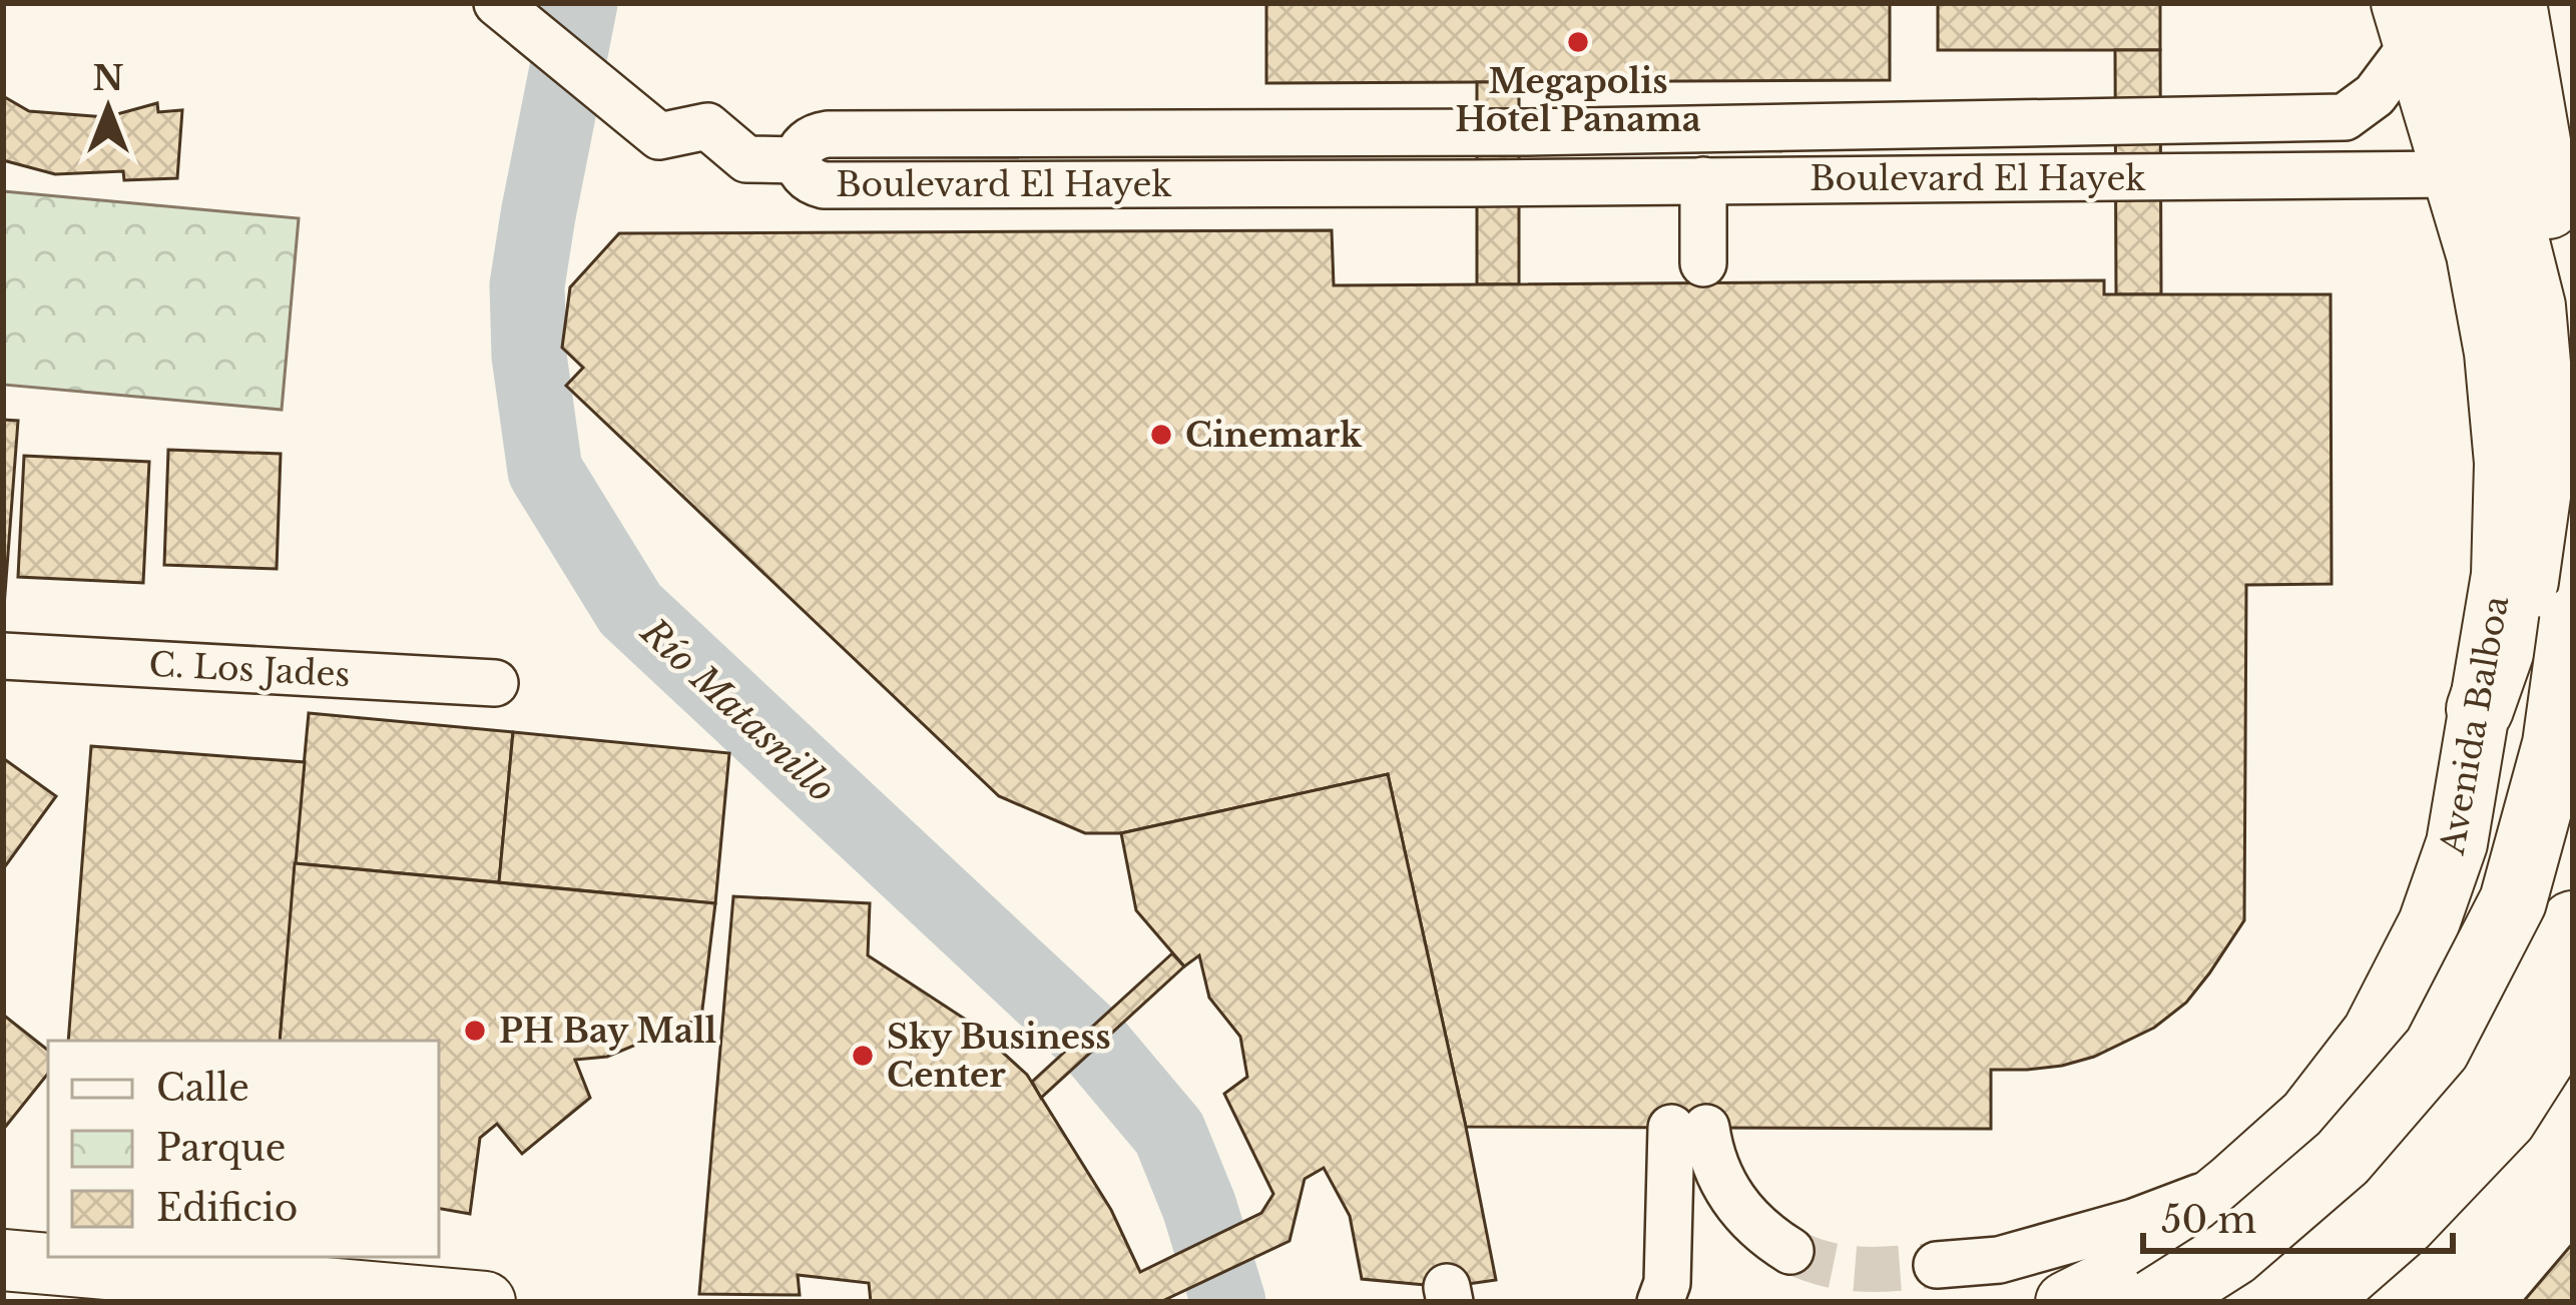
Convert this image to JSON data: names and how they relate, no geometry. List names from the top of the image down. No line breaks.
{"streets":{"main road":["Avenida Balboa"],"street":["Boulevard El Hayek","C. Los Jades"]},"crossings":[["Boulevard El Hayek","Avenida Balboa"]],"water":["Río Matasnillo"],"places":["Megapolis Hotel Panama","Cinemark","PH Bay Mall","Sky Business Center"],"legend":["Calle","Parque","Edificio"],"scale_bar":"50 m","north":"top"}
